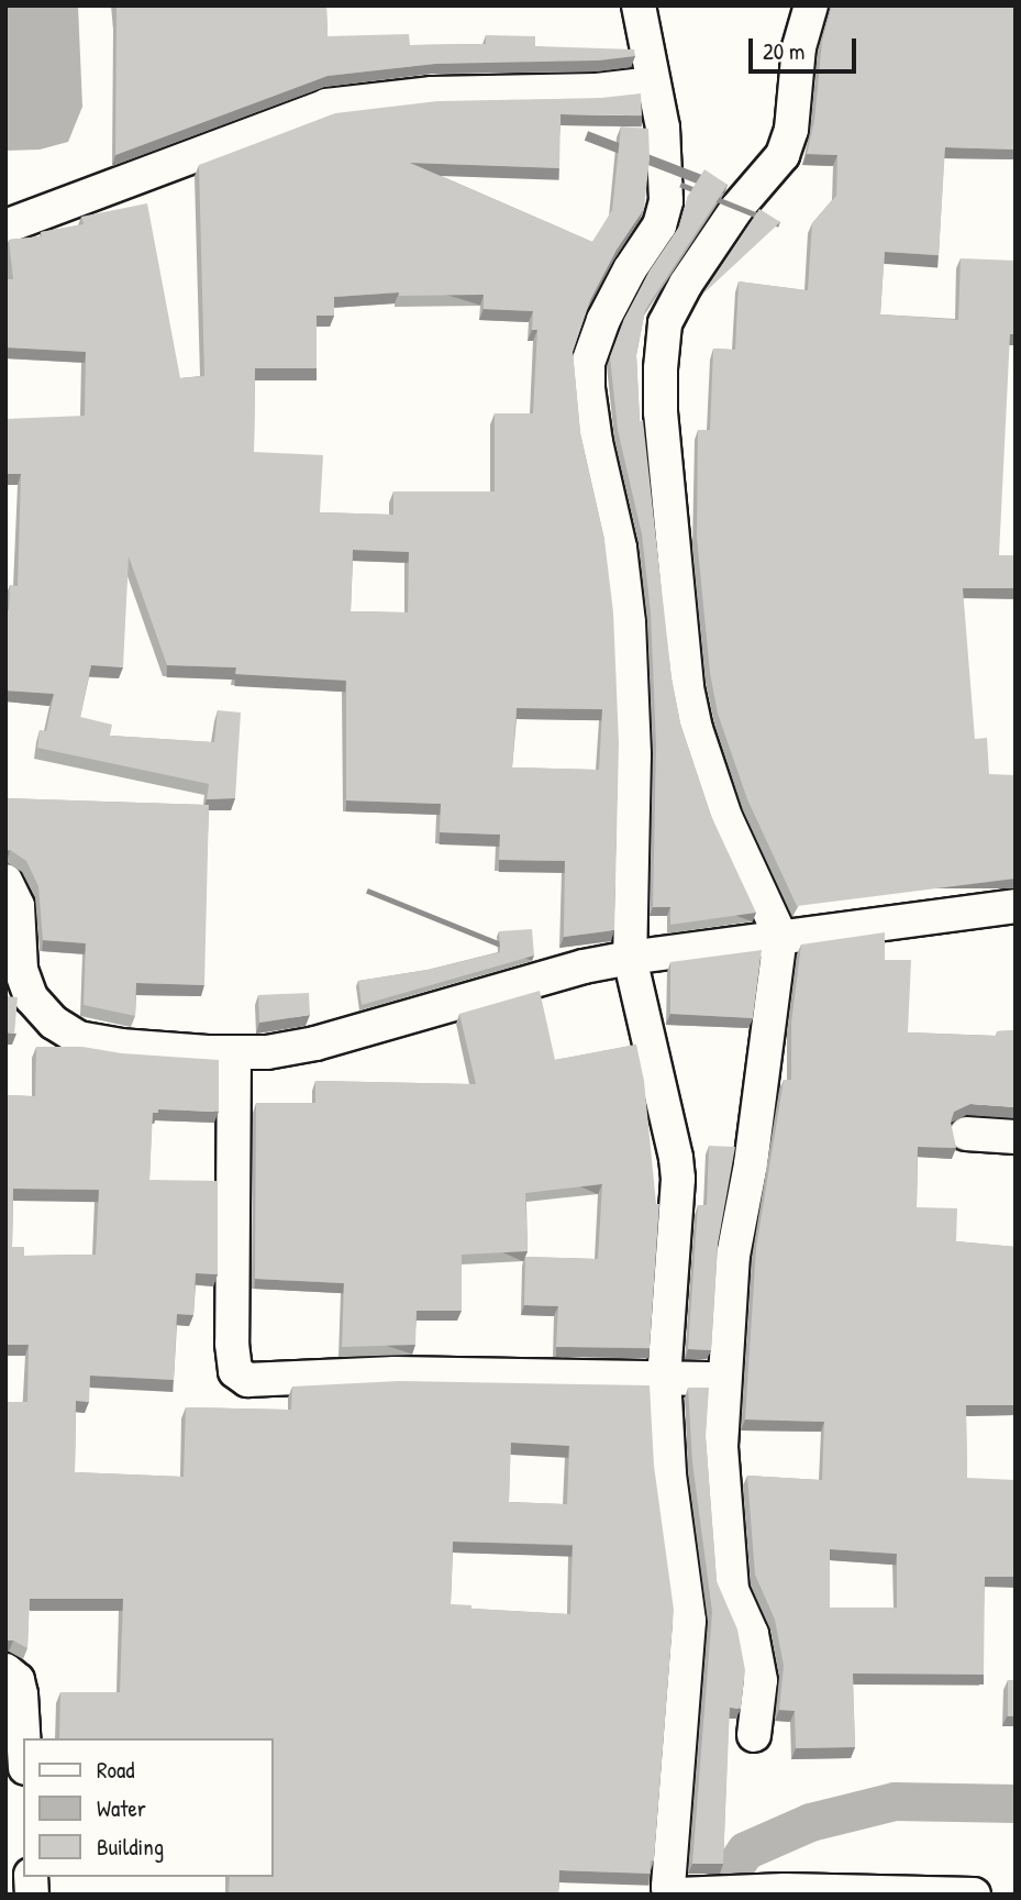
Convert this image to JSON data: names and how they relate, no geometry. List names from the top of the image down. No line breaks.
{"legend":["Road","Water","Building"],"scale_bar":"20 m"}
